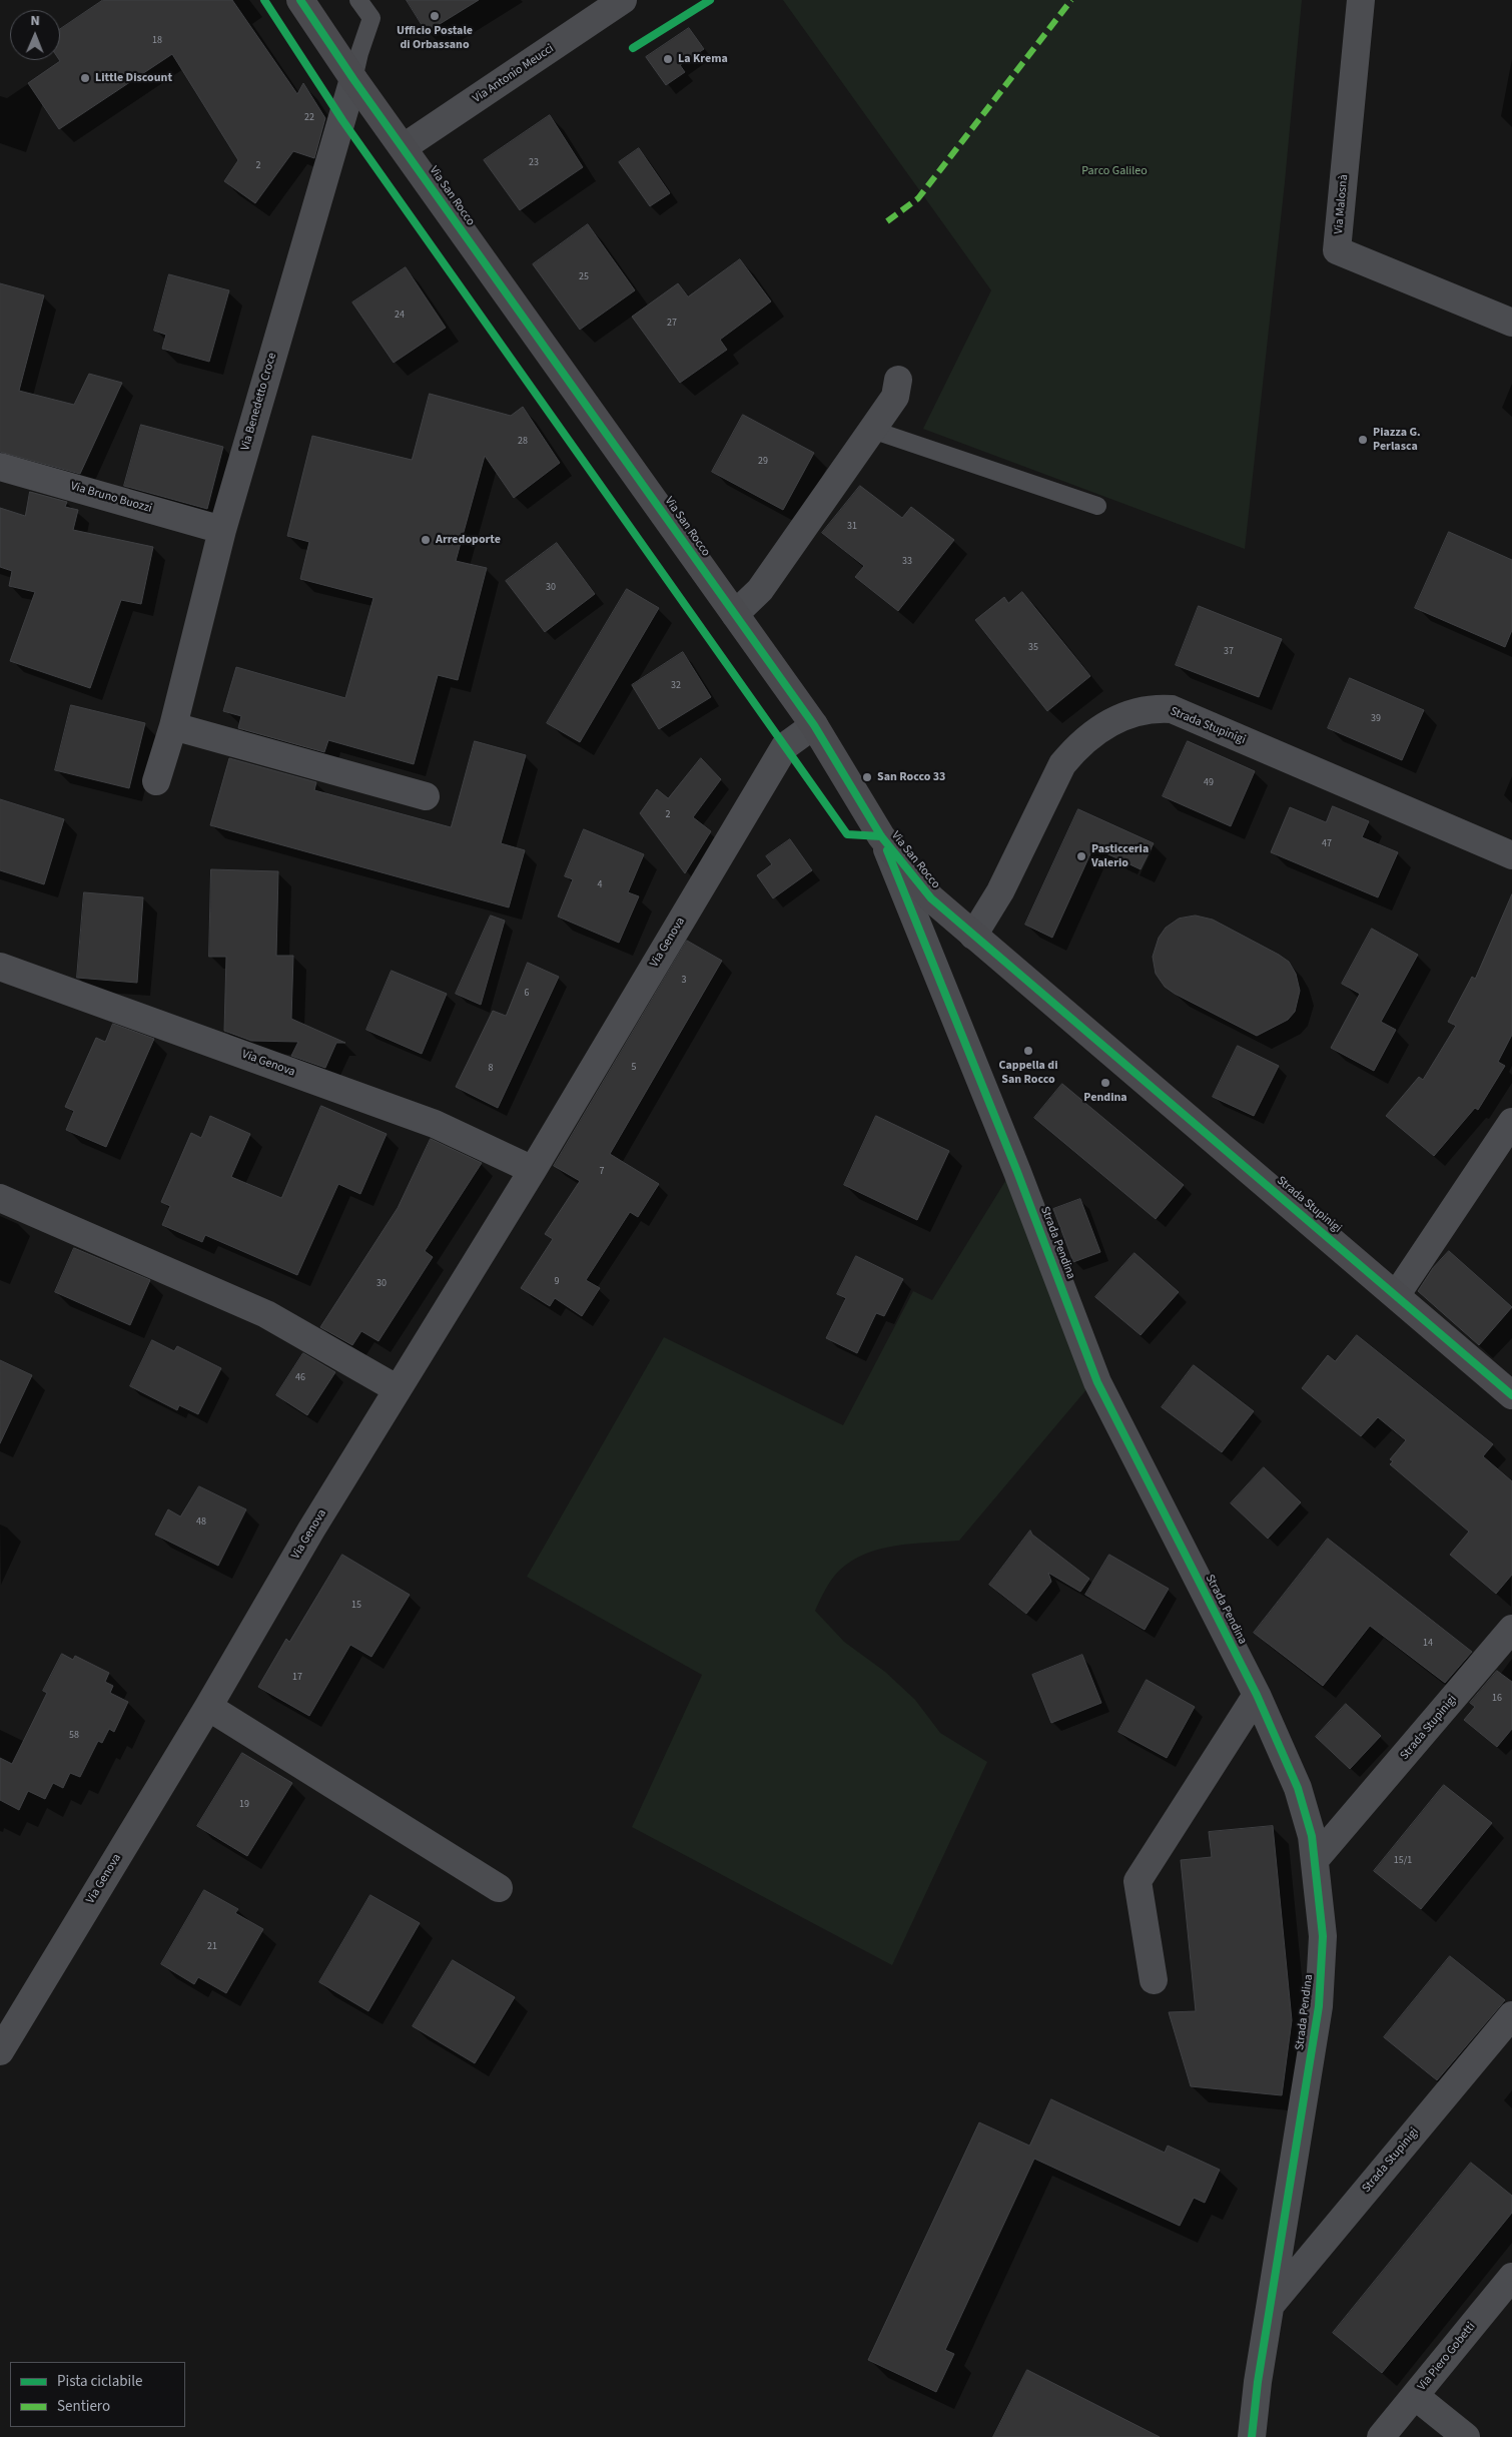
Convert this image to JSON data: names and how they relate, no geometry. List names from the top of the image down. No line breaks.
{"streets":{"street":["Via Antonio Meucci","Via San Rocco","Via Malosnà","Via Benedetto Croce","Via Bruno Buozzi","Strada Stupinigi","Via Genova","Strada Pendina","Via Piero Gobetti"]},"crossings":[["Via Antonio Meucci","Via San Rocco"],["Via San Rocco","Via Benedetto Croce"],["Via San Rocco","Strada Stupinigi"],["Via San Rocco","Via Genova"],["Via San Rocco","Strada Pendina"],["Via Benedetto Croce","Via Bruno Buozzi"],["Strada Stupinigi","Strada Pendina"]],"parks":["Parco Galileo"],"places":["Ufficio Postale di Orbassano","La Krema","Little Discount","Piazza G. Perlasca","Arredoporte","San Rocco 33","Pasticceria Valerio","Cappella di San Rocco","Pendina"],"house_numbers":["18","22","23","2","25","24","27","28","29","31","33","30","35","37","32","39","49","2","47","4","3","6","5","8","7","9","30","46","48","15","14","17","16","58","19","15/1","21"],"legend":["Pista ciclabile","Sentiero"],"north":"top"}
